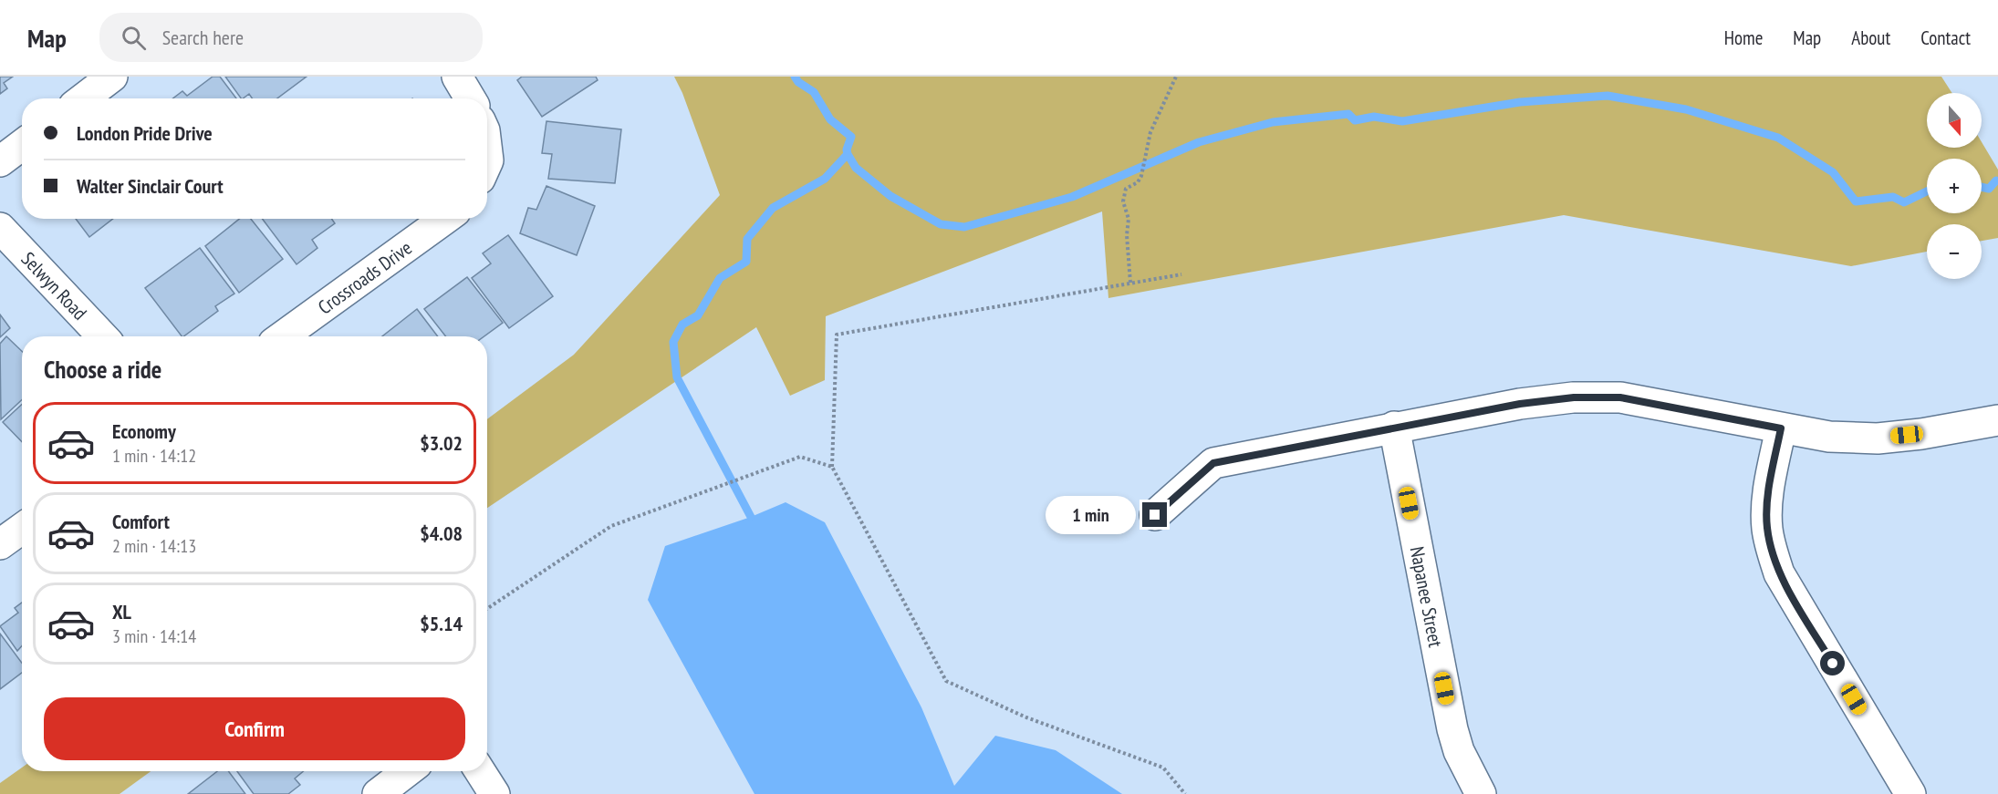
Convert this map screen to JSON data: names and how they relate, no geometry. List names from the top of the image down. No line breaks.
{"streets":{"street":["Crossroads Drive","Selwyn Road","Napanee Street"]},"north":"bottom","page":{"header":"Map","search":"Search here","nav":["Home","Map","About","Contact"],"map_buttons":["+","−"],"banner":["London Pride Drive","Walter Sinclair Court"],"heading":"Choose a ride","list":[{"name":"Economy","note":"1 min · 14:12","value":"$3.02"},{"name":"Comfort","note":"2 min · 14:13","value":"$4.08"},{"name":"XL","note":"3 min · 14:14","value":"$5.14"}],"bubble":"1 min","buttons":"Confirm"}}
